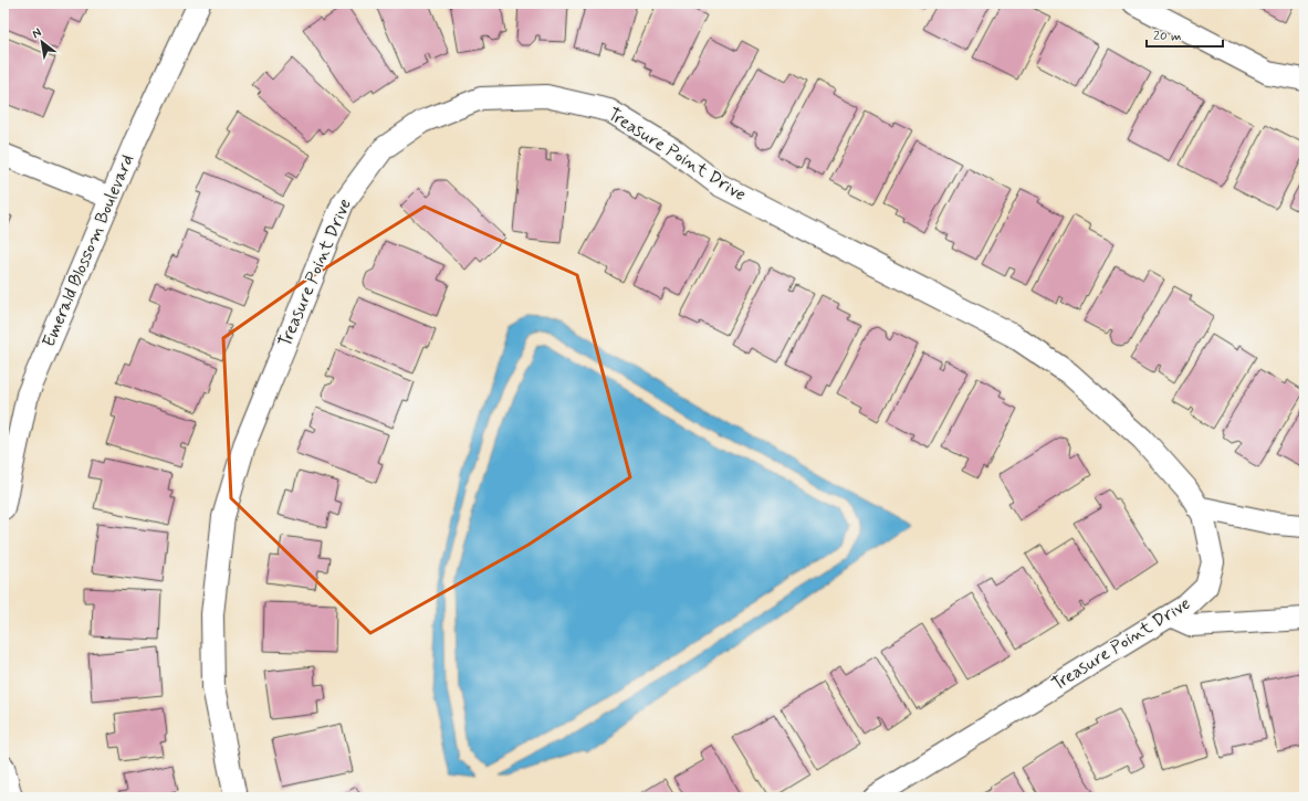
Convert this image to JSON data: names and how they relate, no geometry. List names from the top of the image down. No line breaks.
{"streets":{"street":["Treasure Point Drive","Emerald Blossom Boulevard"]},"scale_bar":"20 m","north":"top left"}
